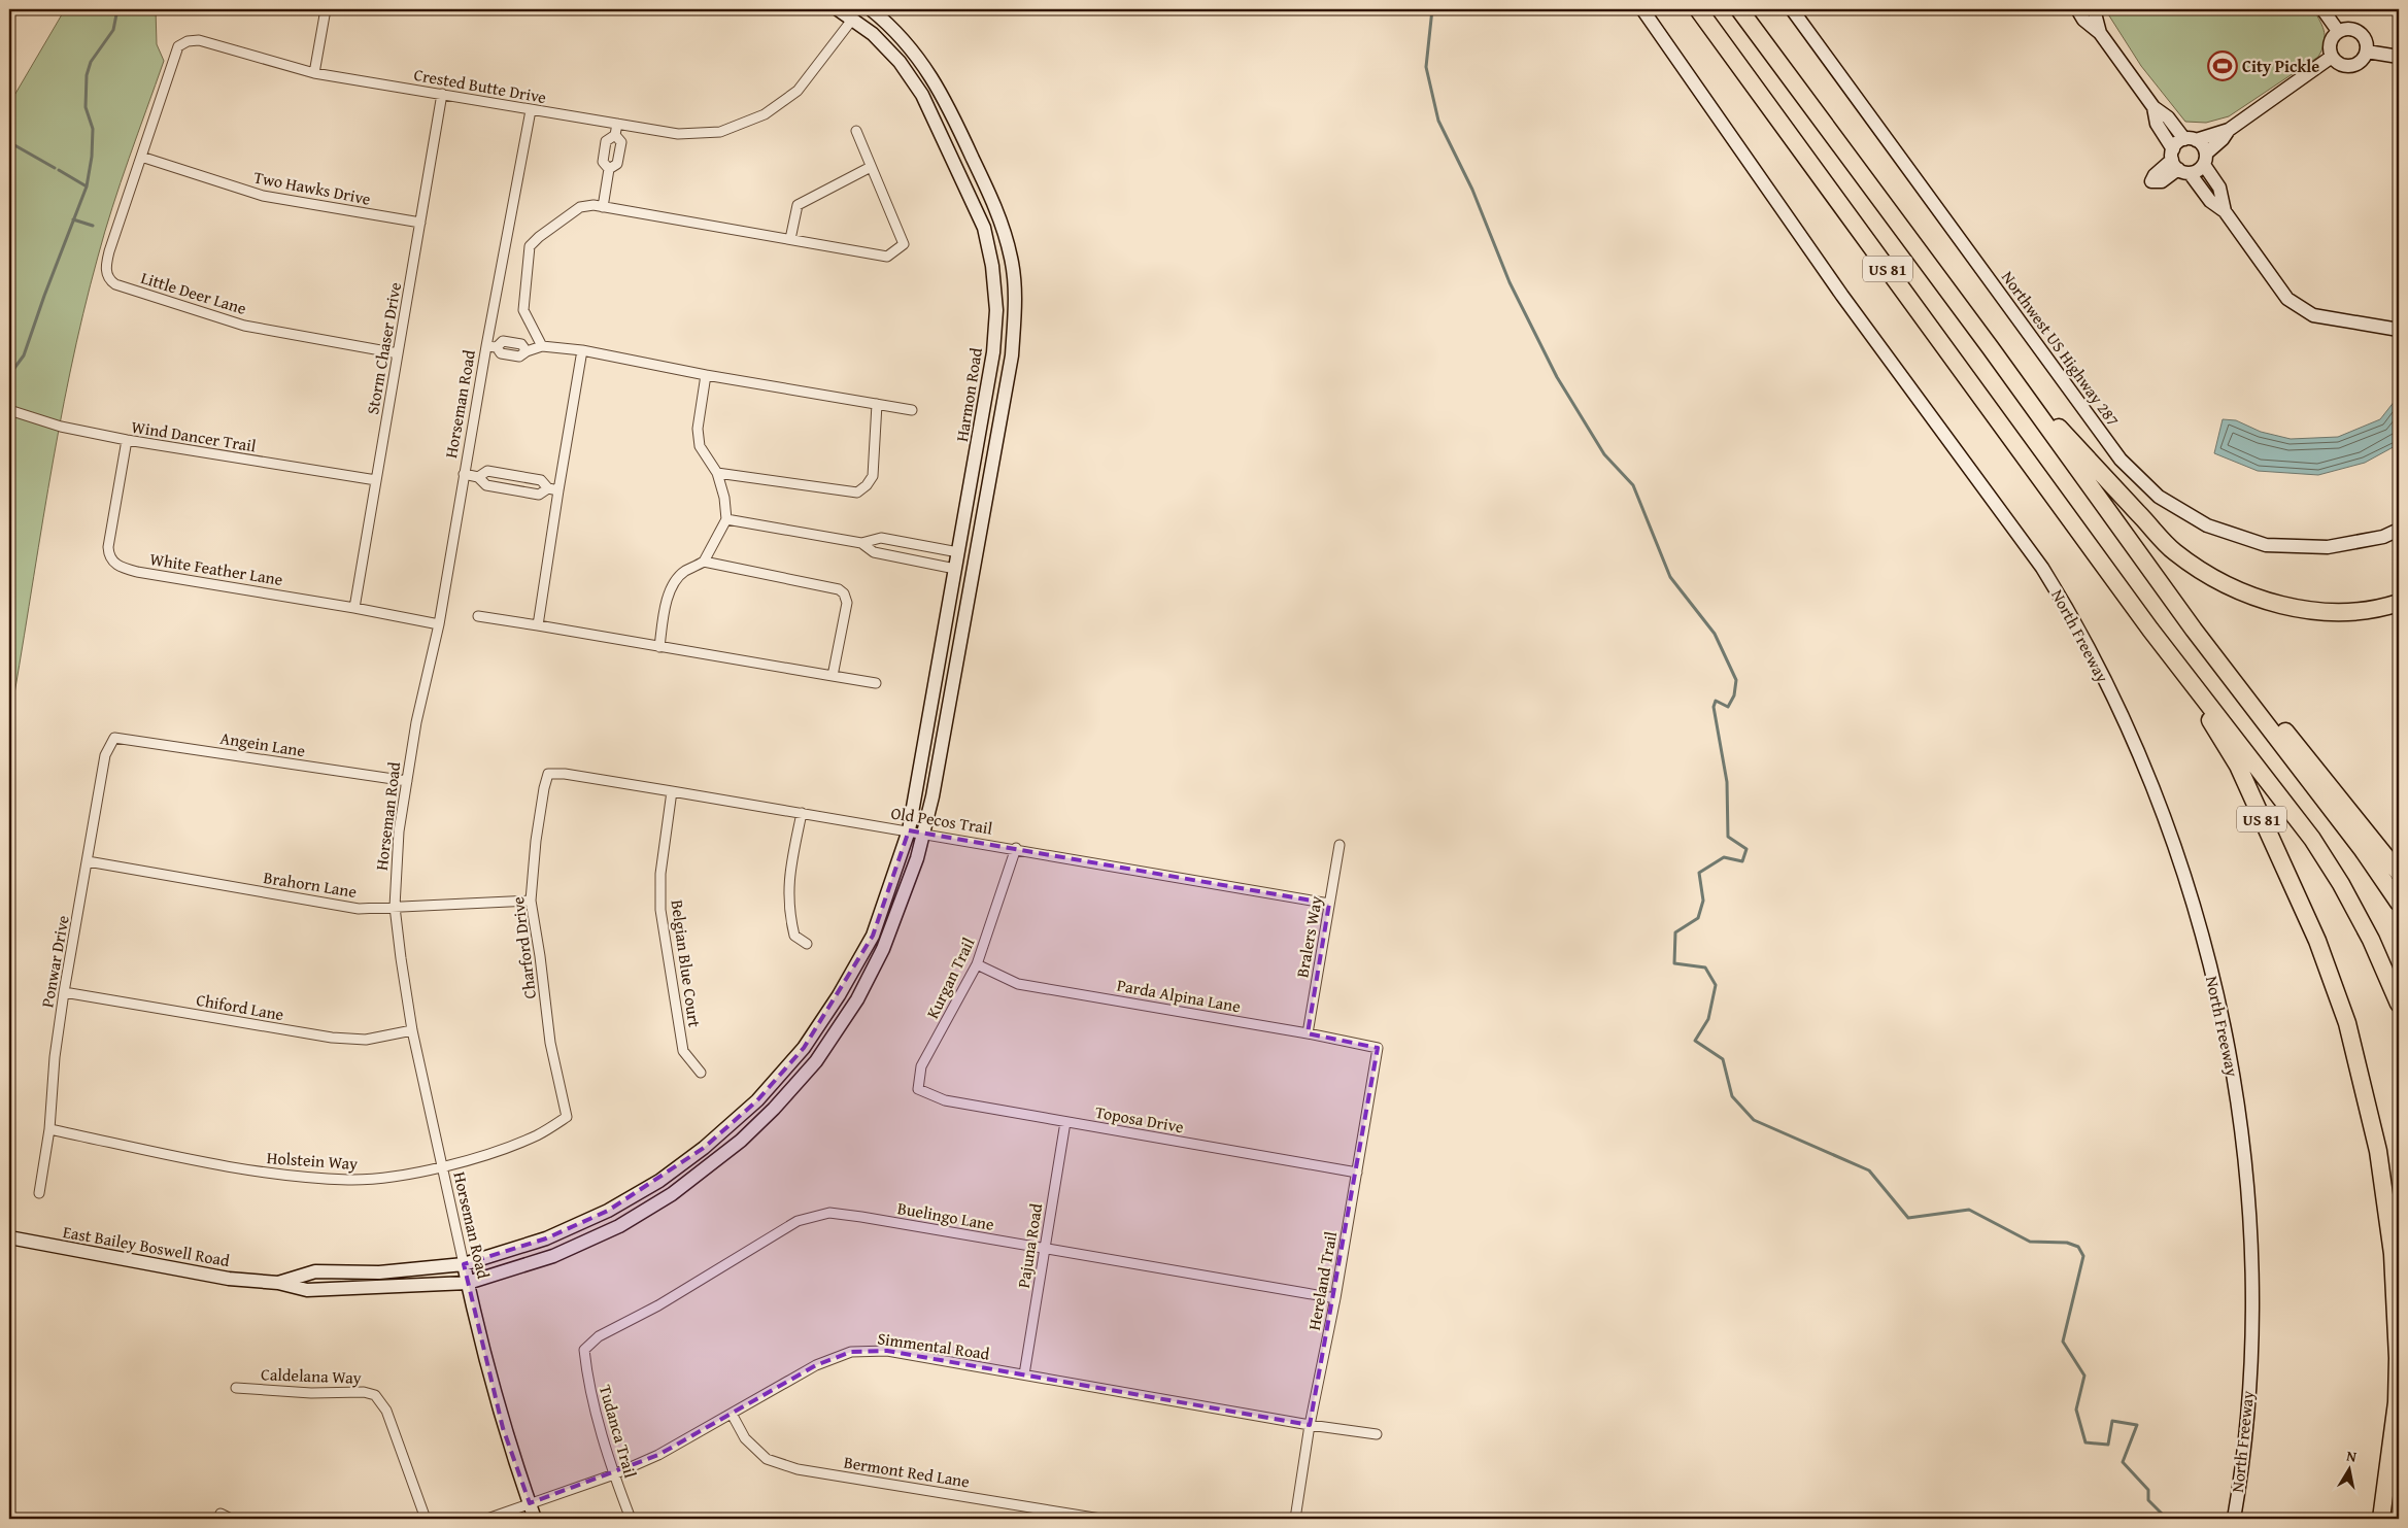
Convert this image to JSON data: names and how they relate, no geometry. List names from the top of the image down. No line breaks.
{"streets":{"highway":["US 81"],"street":["Crested Butte Drive","Two Hawks Drive","Little Deer Lane","Storm Chaser Drive","Northwest US Highway 287","Harmon Road","Horseman Road","Wind Dancer Trail","White Feather Lane","North Freeway","Angein Lane","Old Pecos Trail","Brahorn Lane","Bralers Way","Charford Drive","Ponwar Drive","Belgian Blue Court","Kurgan Trail","Parda Alpina Lane","Chiford Lane","Toposa Drive","Holstein Way","Buelingo Lane","East Bailey Boswell Road","Pajuna Road","Hereland Trail","Simmental Road","Caldelana Way","Tudanca Trail","Bermont Red Lane"]},"crossings":[["Crested Butte Drive","Two Hawks Drive"],["Crested Butte Drive","Little Deer Lane"],["Crested Butte Drive","Storm Chaser Drive"],["Crested Butte Drive","Harmon Road"],["Crested Butte Drive","Horseman Road"],["Two Hawks Drive","Little Deer Lane"],["Two Hawks Drive","Storm Chaser Drive"],["Little Deer Lane","Storm Chaser Drive"],["Storm Chaser Drive","Wind Dancer Trail"],["Storm Chaser Drive","White Feather Lane"],["Harmon Road","Old Pecos Trail"],["Harmon Road","East Bailey Boswell Road"],["Horseman Road","White Feather Lane"],["Horseman Road","Angein Lane"],["Horseman Road","Brahorn Lane"],["Horseman Road","Chiford Lane"],["Horseman Road","Holstein Way"],["Horseman Road","East Bailey Boswell Road"],["Horseman Road","Simmental Road"],["Wind Dancer Trail","White Feather Lane"],["Angein Lane","Ponwar Drive"],["Old Pecos Trail","Bralers Way"],["Old Pecos Trail","Charford Drive"],["Old Pecos Trail","Belgian Blue Court"],["Old Pecos Trail","Kurgan Trail"],["Old Pecos Trail","East Bailey Boswell Road"],["Brahorn Lane","Charford Drive"],["Brahorn Lane","Ponwar Drive"],["Bralers Way","Parda Alpina Lane"],["Charford Drive","Holstein Way"],["Ponwar Drive","Chiford Lane"],["Ponwar Drive","Holstein Way"],["Kurgan Trail","Parda Alpina Lane"],["Kurgan Trail","Toposa Drive"],["Parda Alpina Lane","Hereland Trail"],["Toposa Drive","Pajuna Road"],["Toposa Drive","Hereland Trail"],["Buelingo Lane","Pajuna Road"],["Buelingo Lane","Hereland Trail"],["Buelingo Lane","Tudanca Trail"],["Pajuna Road","Simmental Road"],["Hereland Trail","Simmental Road"],["Simmental Road","Tudanca Trail"],["Simmental Road","Bermont Red Lane"]],"places":{"sports":["City Pickle"]},"north":"top"}
